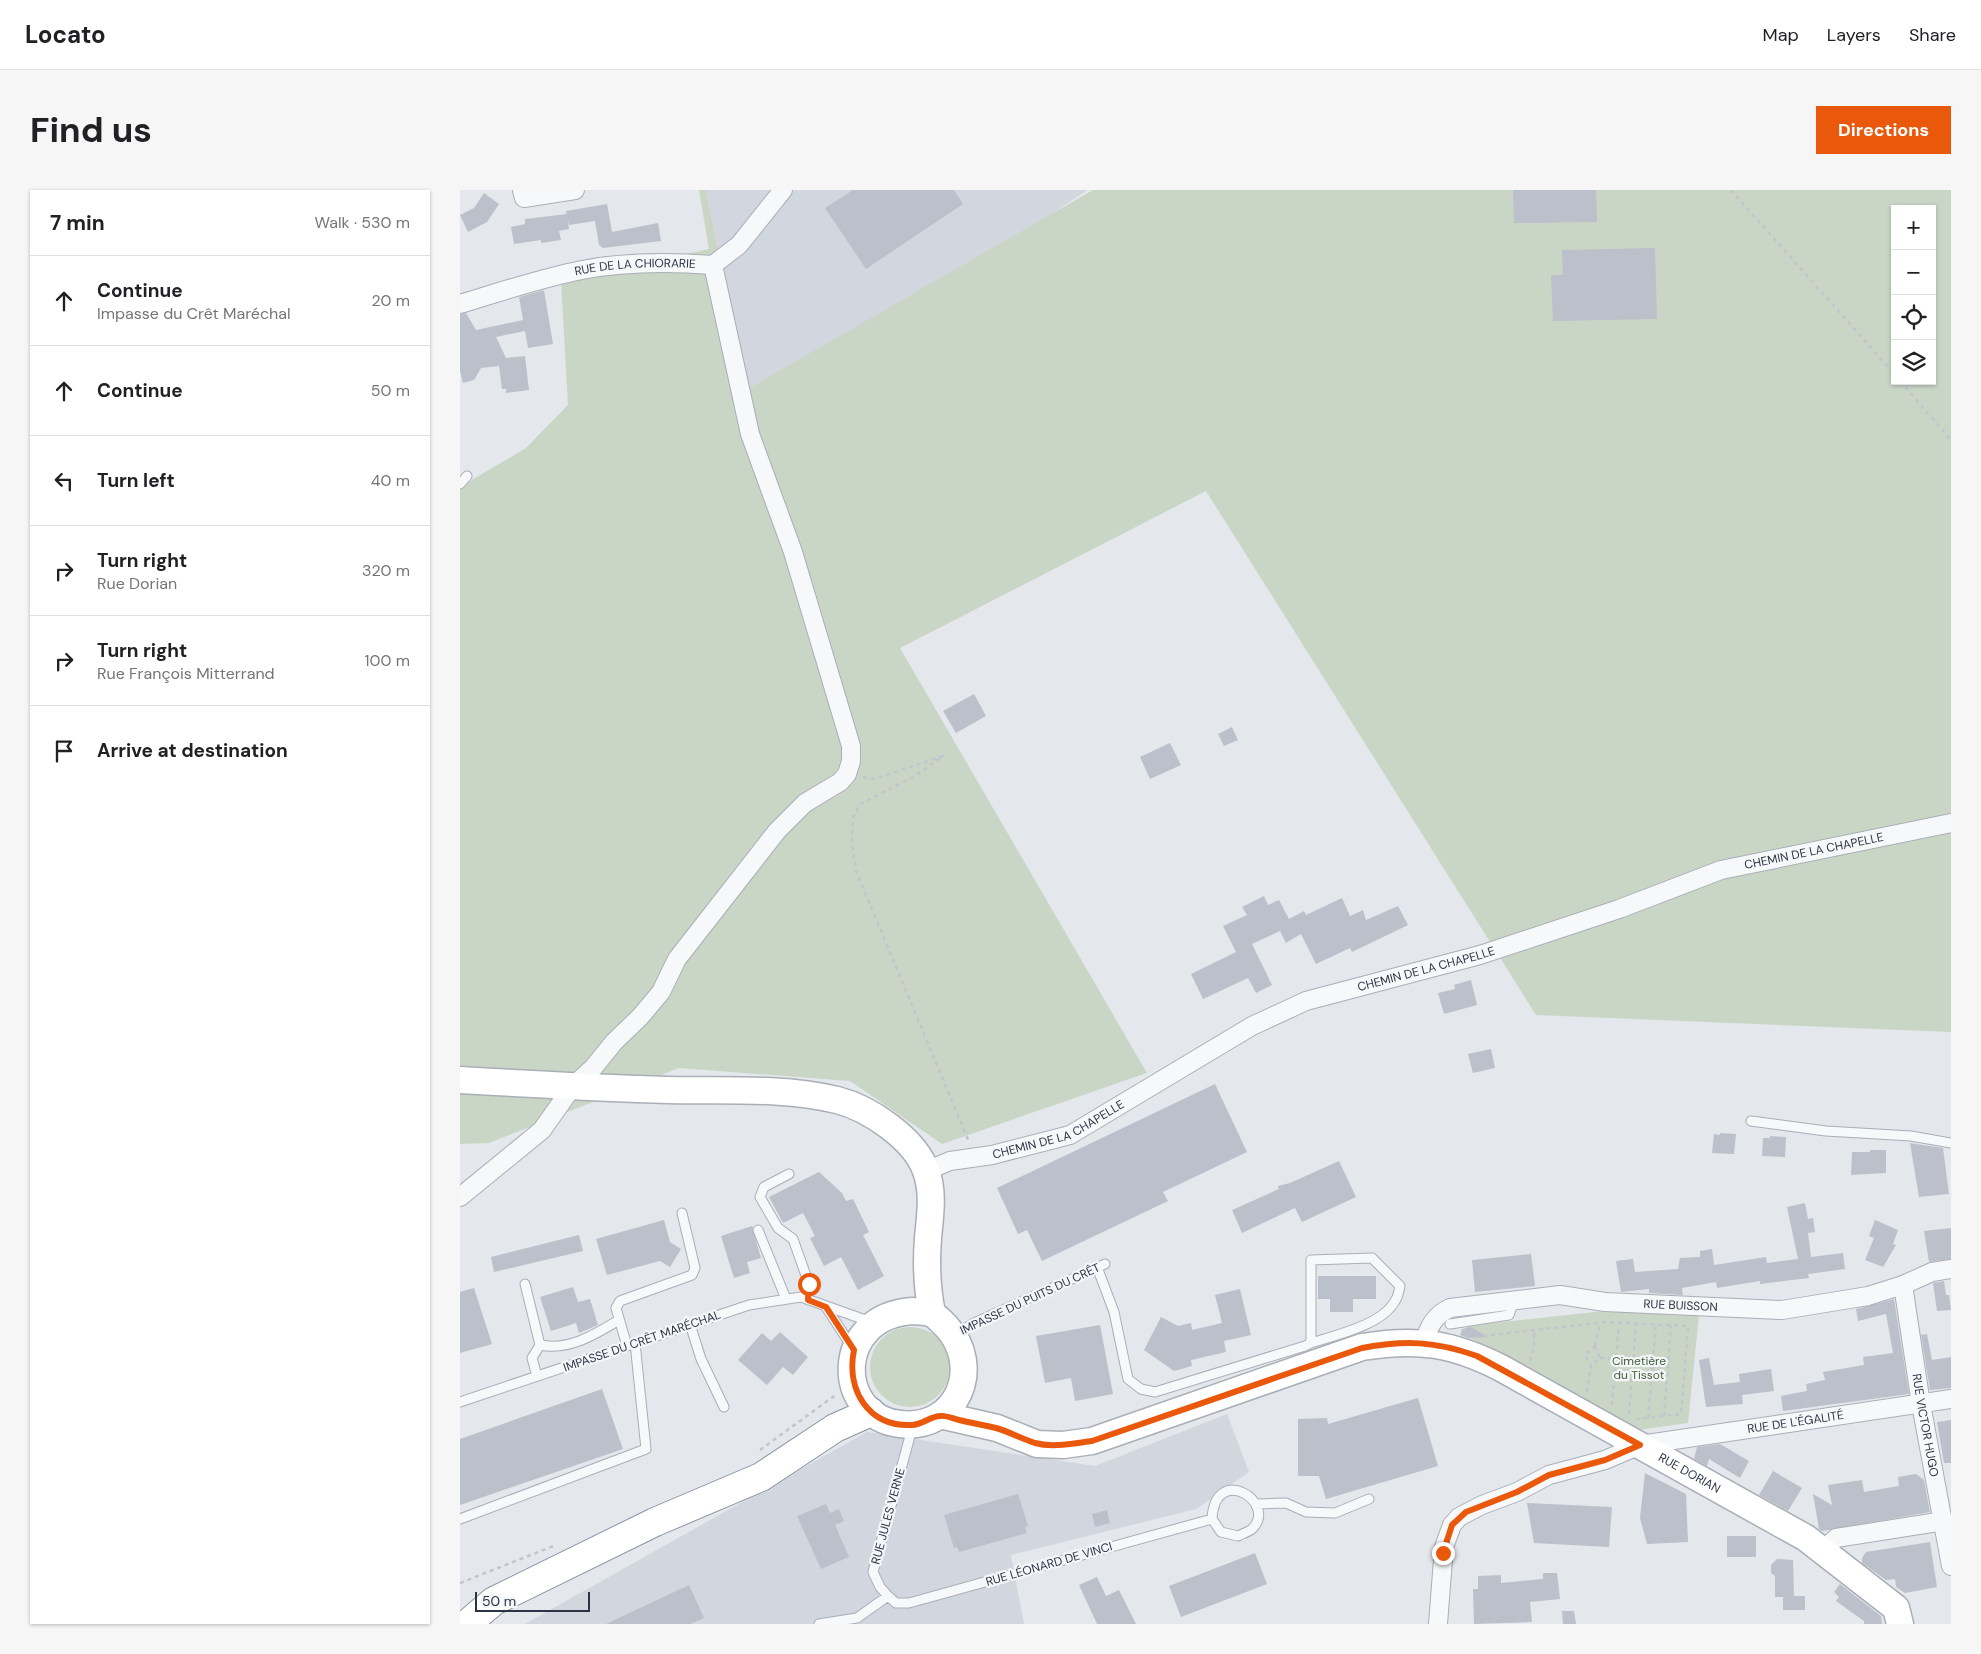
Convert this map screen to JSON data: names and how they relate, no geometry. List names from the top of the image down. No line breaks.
{"streets":{"main road":["RUE DORIAN"],"street":["RUE DE LA CHIORARIE","CHEMIN DE LA CHAPELLE","RUE BUISSON","RUE DE L'ÉGALITÉ","RUE VICTOR HUGO"],"lane":["IMPASSE DU PUITS DU CRÊT","IMPASSE DU CRÊT MARÉCHAL","RUE JULES VERNE","RUE LÉONARD DE VINCI"]},"crossings":[["IMPASSE DU PUITS DU CRÊT","IMPASSE DU CRÊT MARÉCHAL"],["IMPASSE DU PUITS DU CRÊT","RUE DORIAN"],["IMPASSE DU PUITS DU CRÊT","RUE JULES VERNE"],["RUE BUISSON","RUE VICTOR HUGO"],["RUE BUISSON","RUE DORIAN"],["IMPASSE DU CRÊT MARÉCHAL","RUE DORIAN"],["IMPASSE DU CRÊT MARÉCHAL","RUE JULES VERNE"],["RUE DE L'ÉGALITÉ","RUE VICTOR HUGO"],["RUE DE L'ÉGALITÉ","RUE DORIAN"],["RUE DORIAN","RUE JULES VERNE"],["RUE JULES VERNE","RUE LÉONARD DE VINCI"]],"parks":["Cimetière du Tissot"],"scale_bar":"50 m","page":{"header":"Locato","nav":["Map","Layers","Share"],"buttons":"Directions","title":"Find us","heading":["7 min","Walk · 530 m"],"map_buttons":["+","−"],"list":[["Continue","Impasse du Crêt Maréchal","20 m"],["Continue","50 m"],["Turn left","40 m"],["Turn right","Rue Dorian","320 m"],["Turn right","Rue François Mitterrand","100 m"],"Arrive at destination"],"scale":"50 m"}}
